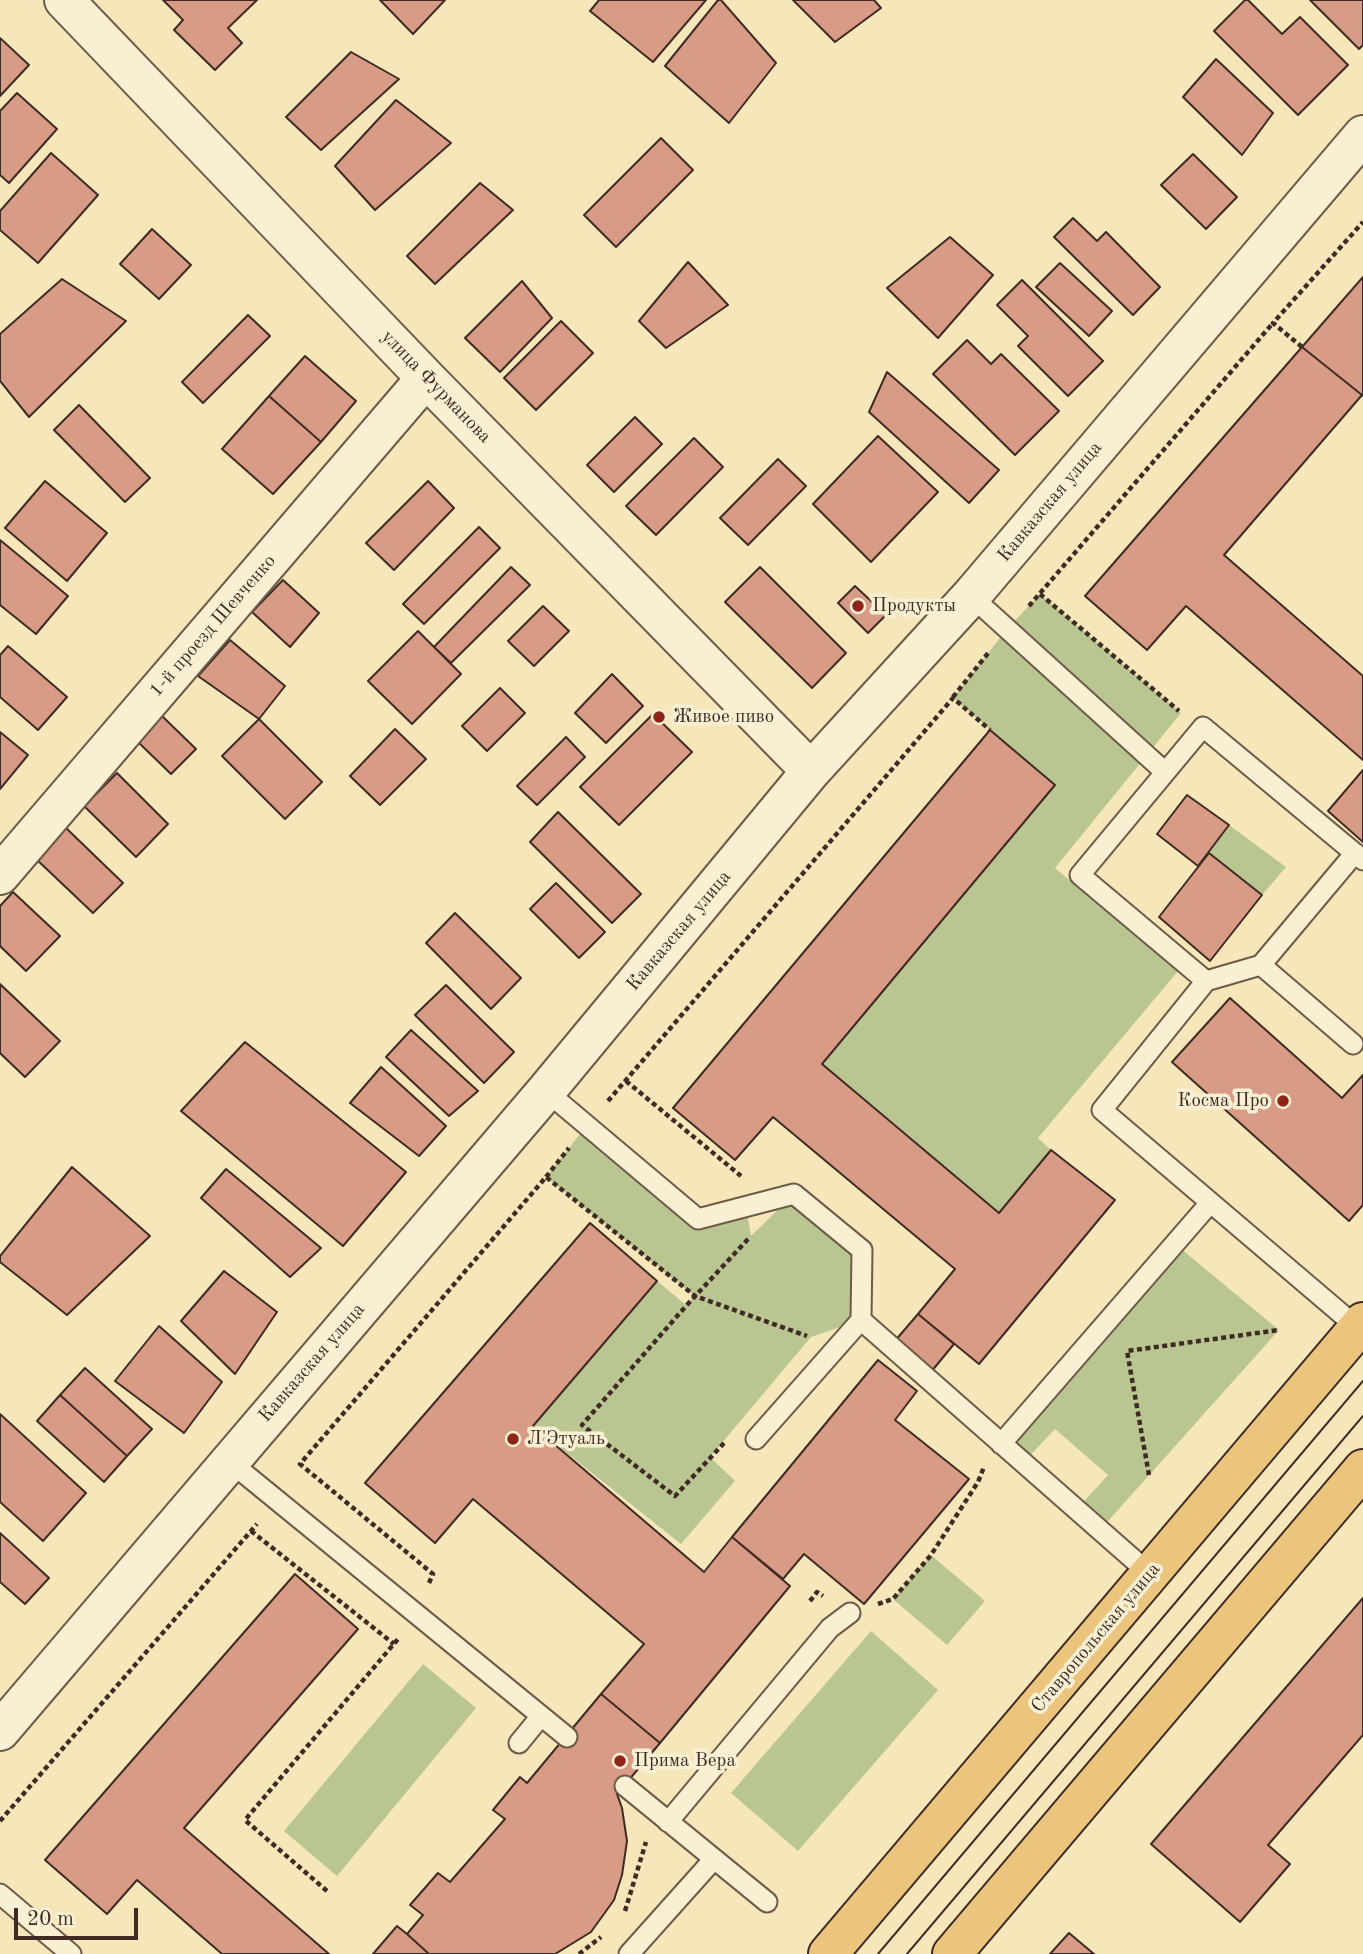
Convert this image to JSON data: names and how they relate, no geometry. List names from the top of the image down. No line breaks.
{"streets":{"main road":["Ставропольская улица"],"street":["улица Фурманова","Кавказская улица","1-й проезд Шевченко"]},"crossings":[["улица Фурманова","Кавказская улица"],["улица Фурманова","1-й проезд Шевченко"]],"places":["Продукты","Живое пиво","Косма Про","Л'Этуаль","Прима Вера"],"scale_bar":"20 m"}
